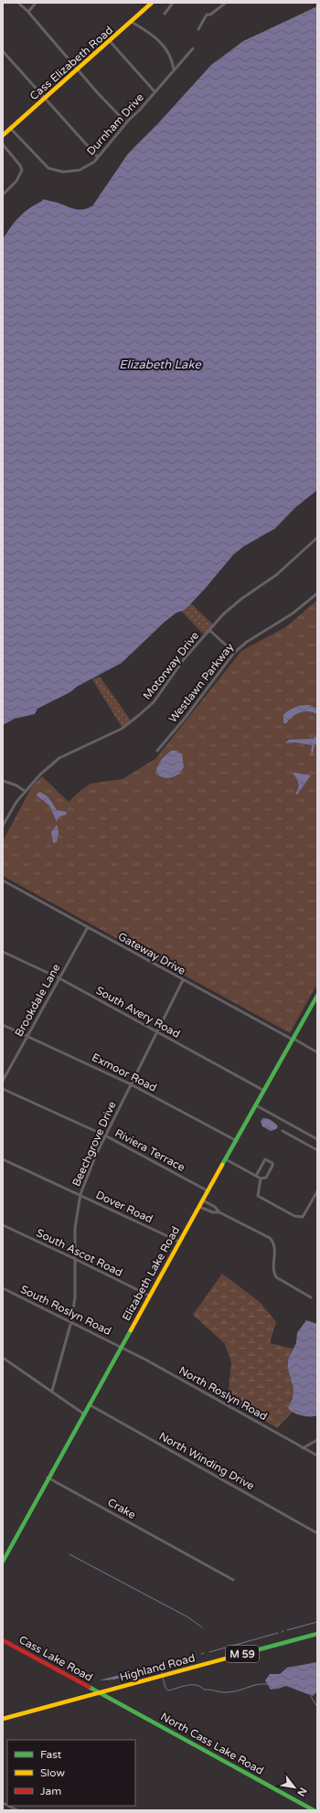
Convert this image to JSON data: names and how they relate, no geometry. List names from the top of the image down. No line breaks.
{"streets":{"main road":["Cass Elizabeth Road","Elizabeth Lake Road","M 59","Cass Lake Road","Highland Road","North Cass Lake Road"],"street":["Durnham Drive","Motorway Drive","Westlawn Parkway","Gateway Drive","Brookdale Lane","South Avery Road","Exmoor Road","Beechgrove Drive","Riviera Terrace","Dover Road","South Ascot Road","South Roslyn Road","North Roslyn Road","North Winding Drive","Crake"]},"crossings":[["Cass Elizabeth Road","Durnham Drive"],["Gateway Drive","Brookdale Lane"],["Gateway Drive","Beechgrove Drive"],["Gateway Drive","Elizabeth Lake Road"],["Brookdale Lane","South Avery Road"],["Brookdale Lane","Exmoor Road"],["South Avery Road","Beechgrove Drive"],["South Avery Road","Elizabeth Lake Road"],["Exmoor Road","Beechgrove Drive"],["Exmoor Road","Elizabeth Lake Road"],["Beechgrove Drive","Riviera Terrace"],["Beechgrove Drive","Dover Road"],["Beechgrove Drive","South Ascot Road"],["Beechgrove Drive","South Roslyn Road"],["Riviera Terrace","Elizabeth Lake Road"],["Dover Road","Elizabeth Lake Road"],["South Ascot Road","Elizabeth Lake Road"],["Elizabeth Lake Road","South Roslyn Road"],["Elizabeth Lake Road","North Roslyn Road"],["Elizabeth Lake Road","North Winding Drive"],["Elizabeth Lake Road","Crake"],["South Roslyn Road","North Roslyn Road"],["Cass Lake Road","Highland Road"],["Cass Lake Road","North Cass Lake Road"],["Highland Road","North Cass Lake Road"]],"water":["Elizabeth Lake"],"legend":["Fast","Slow","Jam"],"north":"bottom right"}
